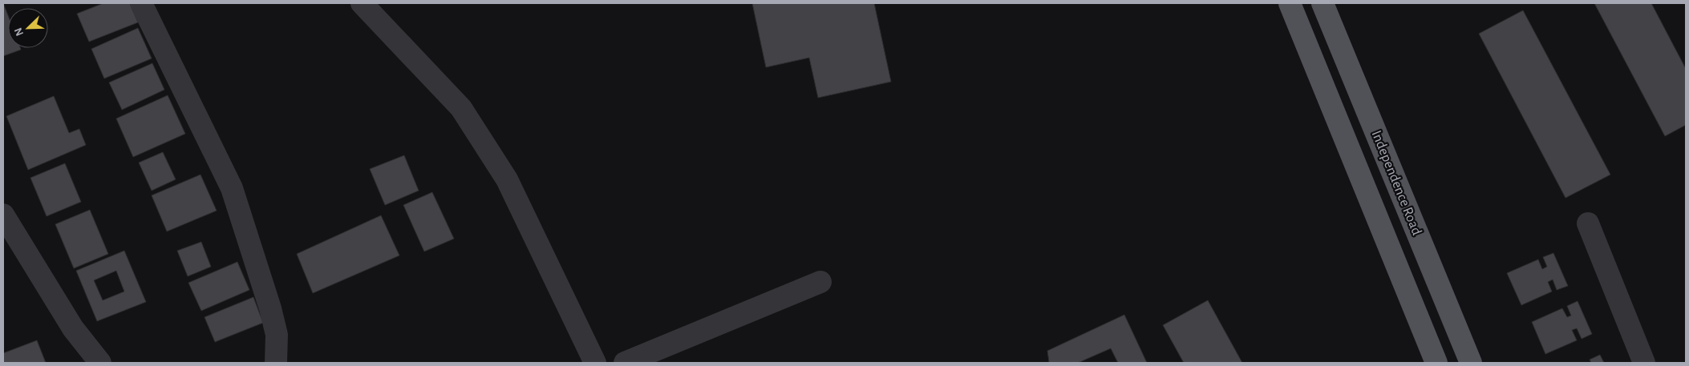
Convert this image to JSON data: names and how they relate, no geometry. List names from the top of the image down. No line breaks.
{"streets":{"main road":["Independence Road"]},"north":"bottom left"}
